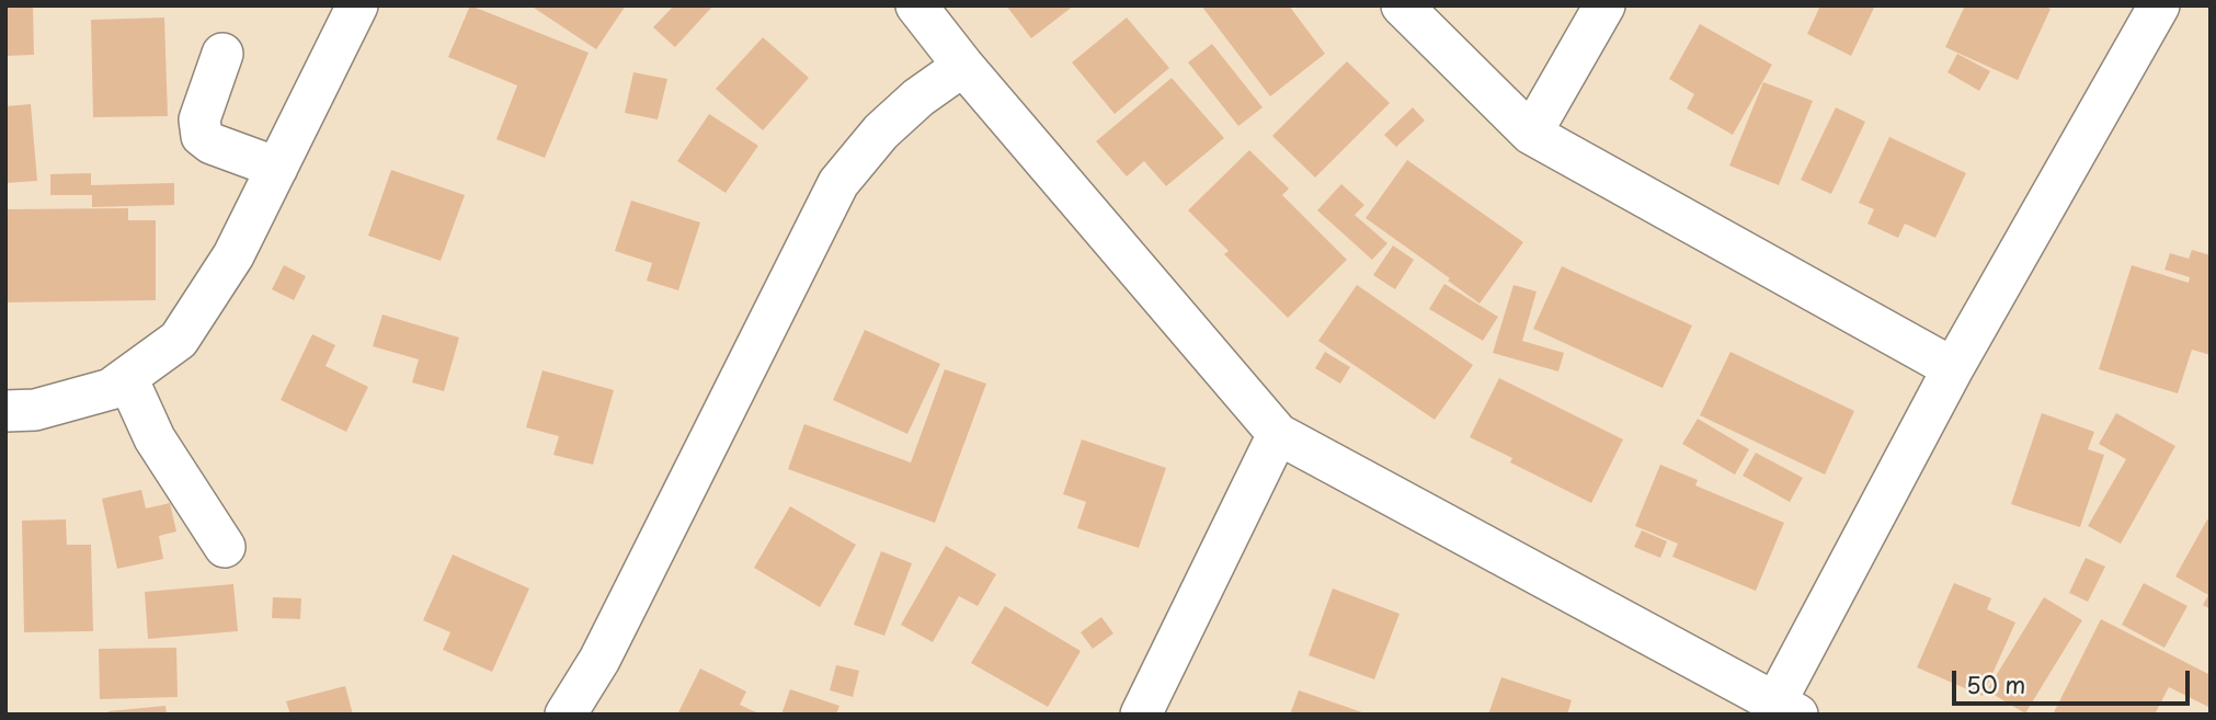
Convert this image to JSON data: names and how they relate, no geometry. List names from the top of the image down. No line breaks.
{"scale_bar":"50 m"}
